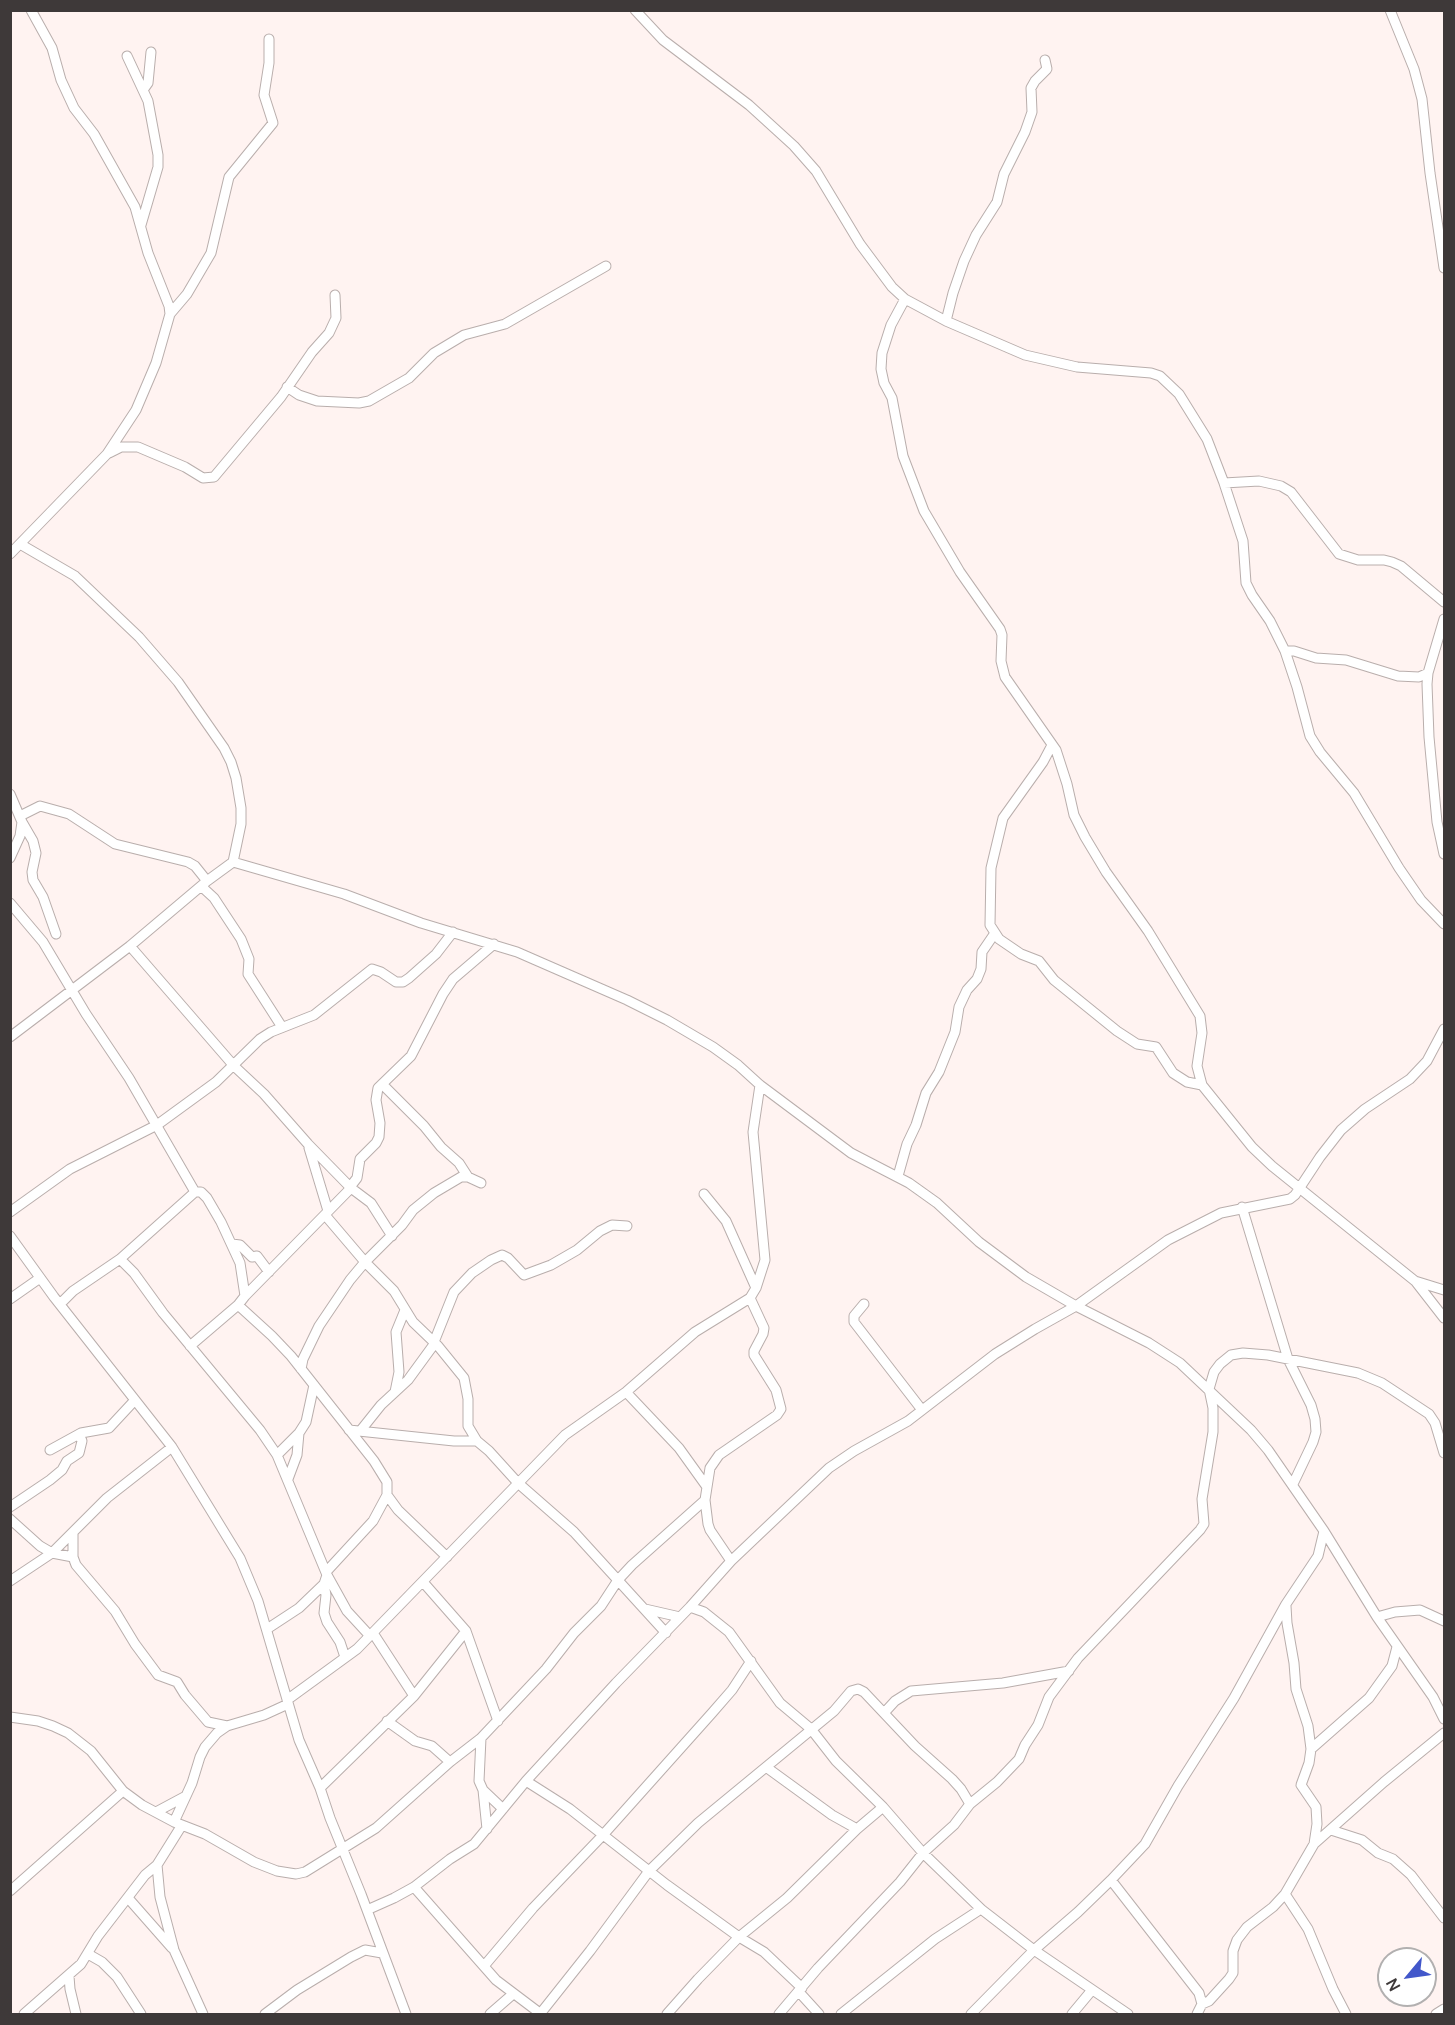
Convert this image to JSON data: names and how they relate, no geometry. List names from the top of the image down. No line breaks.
{"north":"bottom left"}
